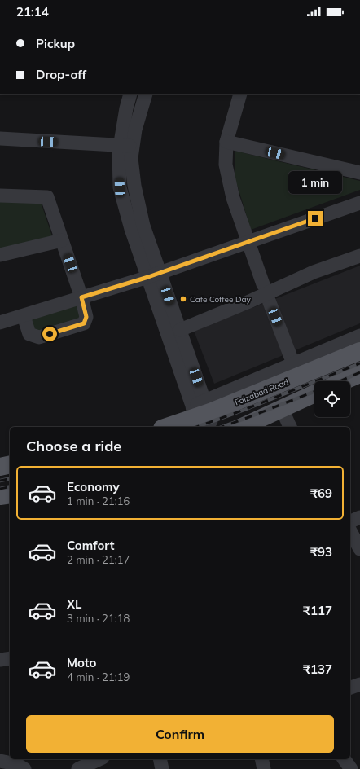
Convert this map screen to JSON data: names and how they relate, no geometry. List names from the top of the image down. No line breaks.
{"streets":{"main road":["Faizabad Road"]},"places":["Cafe Coffee Day"],"page":{"status":"21:14","banner":["Pickup","Drop-off"],"bubble":"1 min","heading":"Choose a ride","list":[{"name":"Economy","note":"1 min · 21:16","value":"₹69"},{"name":"Comfort","note":"2 min · 21:17","value":"₹93"},{"name":"XL","note":"3 min · 21:18","value":"₹117"},{"name":"Moto","note":"4 min · 21:19","value":"₹137"}],"buttons":"Confirm"}}
